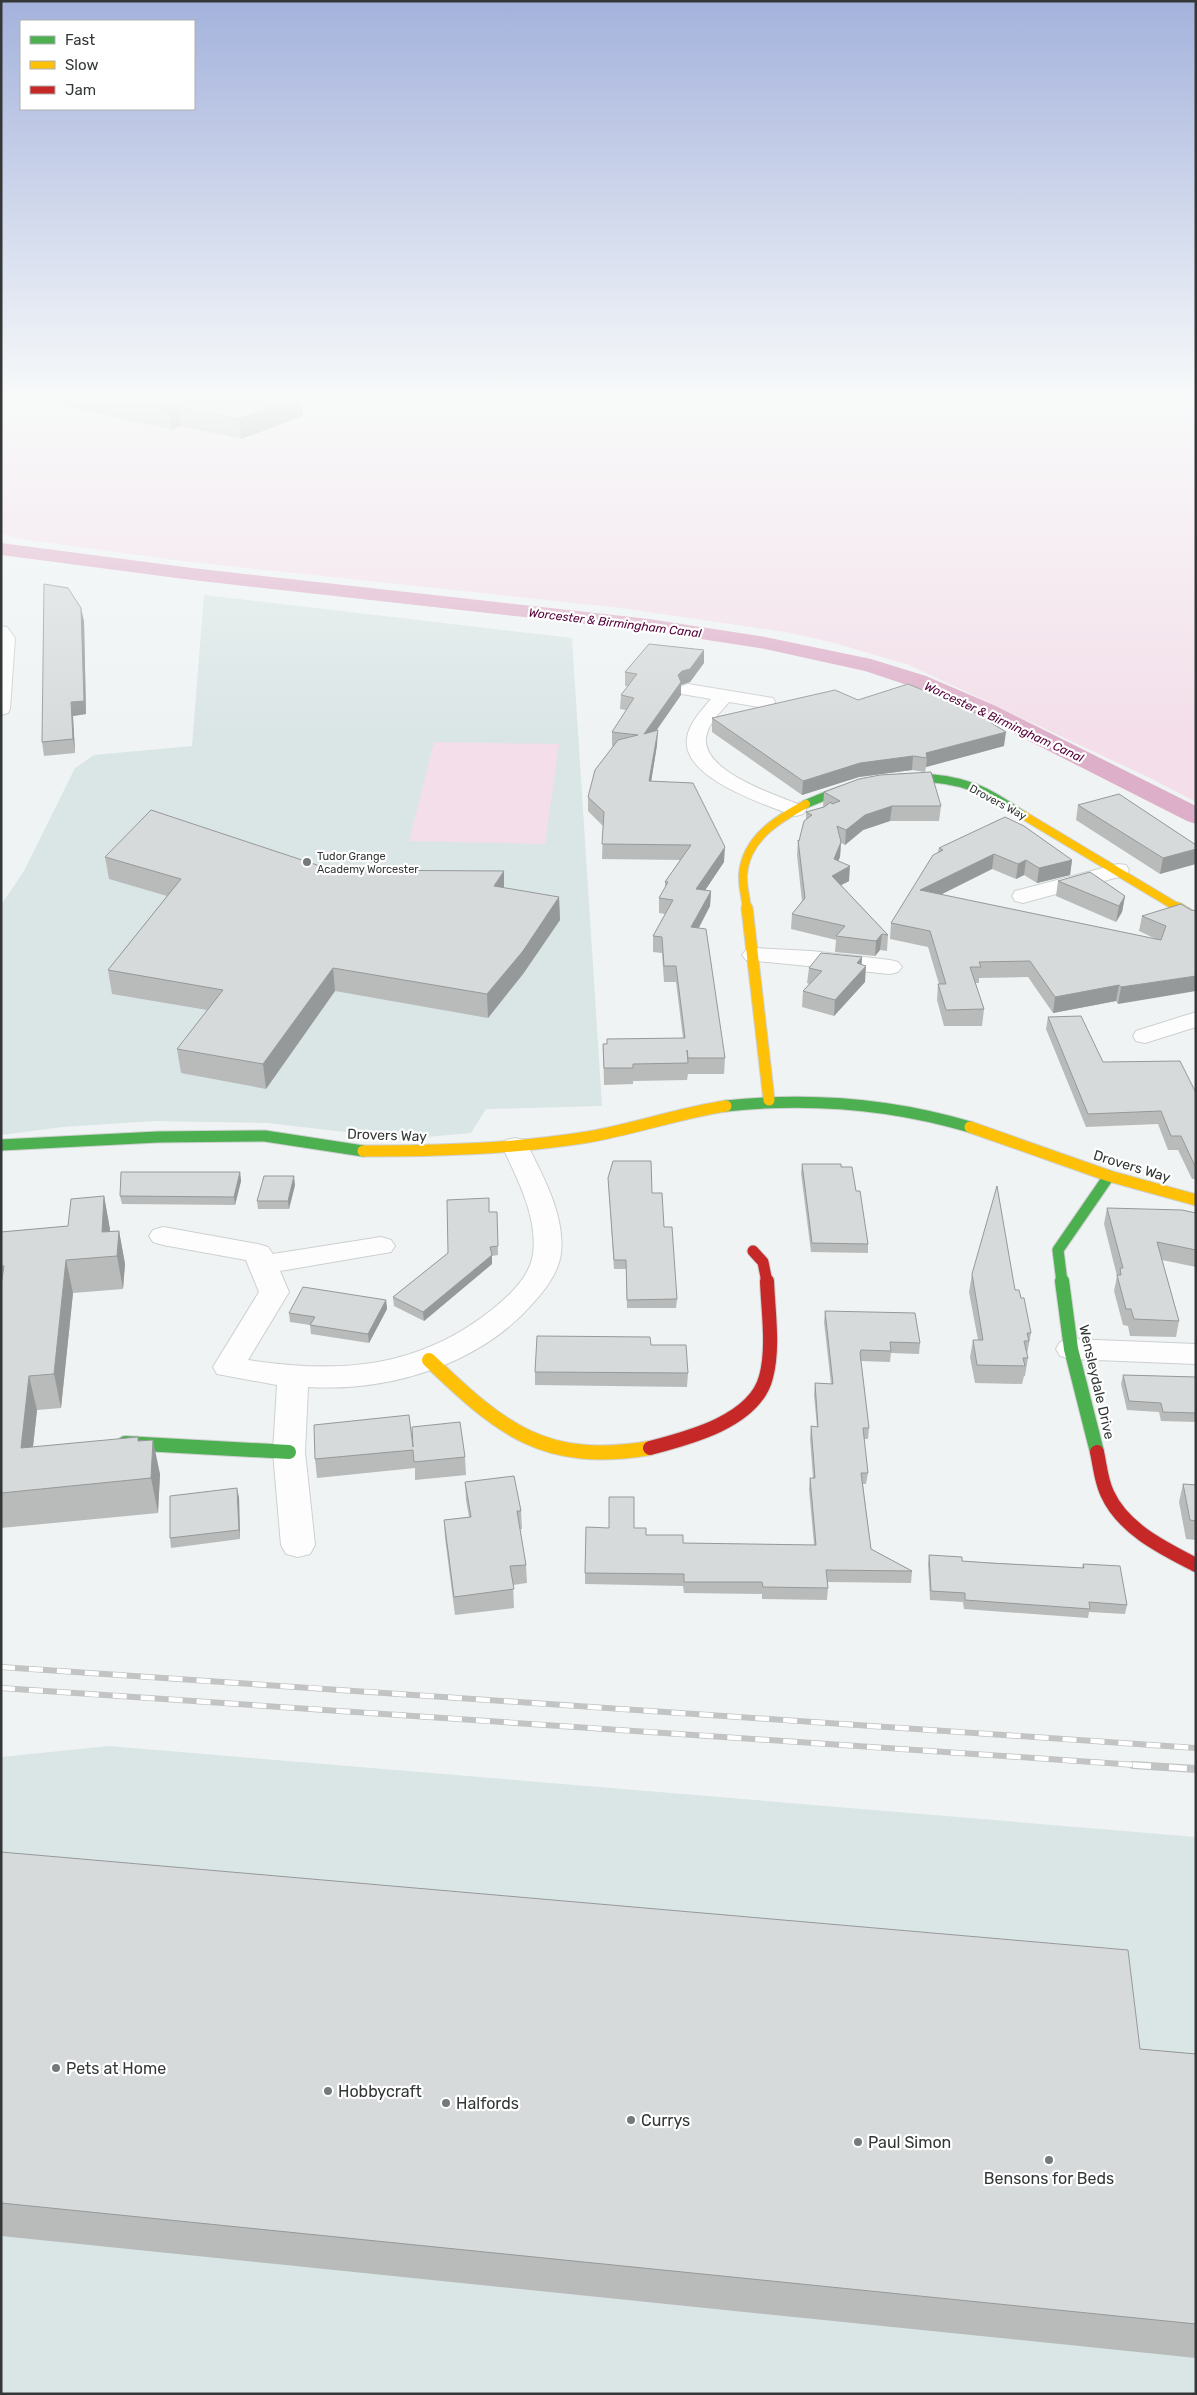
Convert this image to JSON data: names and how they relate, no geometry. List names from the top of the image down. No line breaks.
{"streets":{"street":["Drovers Way","Wensleydale Drive"]},"crossings":[["Drovers Way","Wensleydale Drive"]],"water":["Worcester & Birmingham Canal"],"places":["Tudor Grange Academy Worcester","Pets at Home","Hobbycraft","Halfords","Currys","Paul Simon","Bensons for Beds"],"legend":["Fast","Slow","Jam"]}
